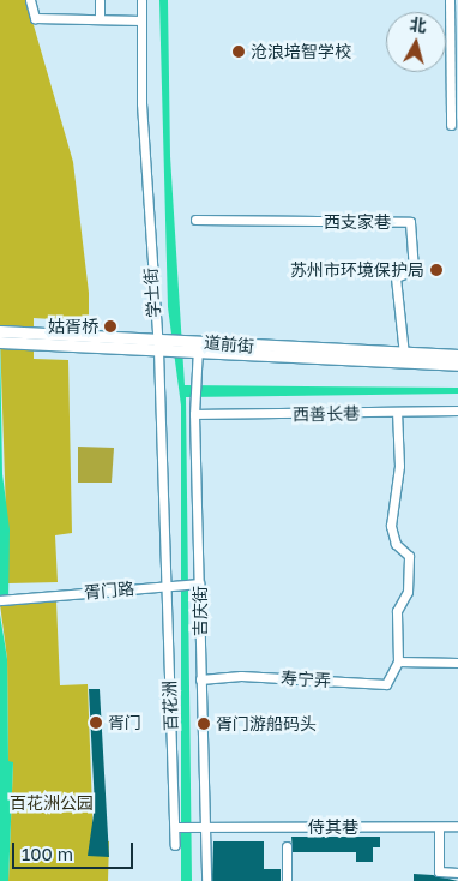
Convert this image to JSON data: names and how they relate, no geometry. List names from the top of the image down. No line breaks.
{"streets":{"main road":["道前街"],"street":["西支家巷","学士街","西善长巷","胥门路","吉庆街","寿宁弄","百花洲","侍其巷"]},"crossings":[["西支家巷","道前街"],["学士街","道前街"],["学士街","胥门路"],["学士街","百花洲"],["道前街","吉庆街"],["西善长巷","吉庆街"],["胥门路","吉庆街"],["胥门路","百花洲"],["吉庆街","寿宁弄"],["吉庆街","侍其巷"],["百花洲","侍其巷"]],"parks":["百花洲公园"],"places":["沧浪培智学校","苏州市环境保护局","姑胥桥","胥门","胥门游船码头"],"scale_bar":"100 m","north":"top"}
